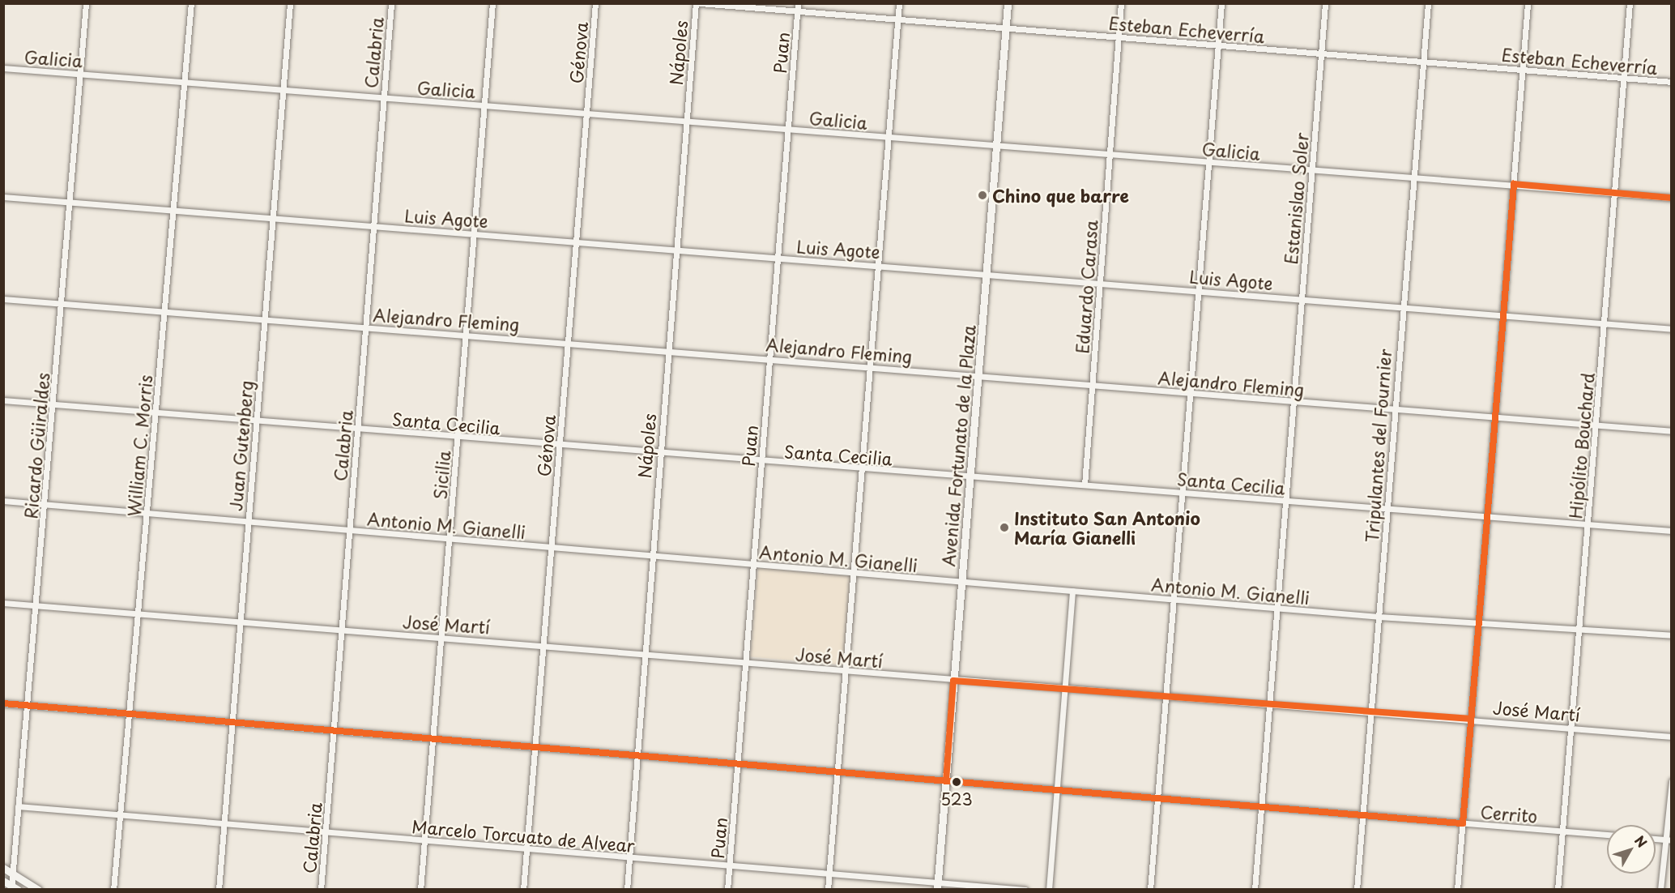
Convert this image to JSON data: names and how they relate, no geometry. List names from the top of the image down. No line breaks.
{"streets":{"main road":["Avenida Fortunato de la Plaza"],"street":["Esteban Echeverría","Calabria","Génova","Nápoles","Puan","Galicia","Estanislao Soler","Luis Agote","Eduardo Carasa","Alejandro Fleming","Santa Cecilia","Ricardo Güiraldes","William C. Morris","Juan Gutenberg","Tripulantes del Fournier","Hipólito Bouchard","Sicilia","Antonio M. Gianelli","José Martí","Cerrito","Marcelo Torcuato de Alvear"]},"crossings":[["Esteban Echeverría","Puan"],["Esteban Echeverría","Estanislao Soler"],["Esteban Echeverría","Eduardo Carasa"],["Esteban Echeverría","Avenida Fortunato de la Plaza"],["Esteban Echeverría","Tripulantes del Fournier"],["Esteban Echeverría","Hipólito Bouchard"],["Calabria","Galicia"],["Calabria","Luis Agote"],["Calabria","Alejandro Fleming"],["Calabria","Santa Cecilia"],["Calabria","Antonio M. Gianelli"],["Calabria","José Martí"],["Calabria","Cerrito"],["Calabria","Marcelo Torcuato de Alvear"],["Génova","Galicia"],["Génova","Luis Agote"],["Génova","Alejandro Fleming"],["Génova","Santa Cecilia"],["Génova","Antonio M. Gianelli"],["Génova","José Martí"],["Génova","Cerrito"],["Génova","Marcelo Torcuato de Alvear"],["Nápoles","Galicia"],["Nápoles","Luis Agote"],["Nápoles","Alejandro Fleming"],["Nápoles","Santa Cecilia"],["Nápoles","Antonio M. Gianelli"],["Nápoles","José Martí"],["Nápoles","Cerrito"],["Nápoles","Marcelo Torcuato de Alvear"],["Puan","Galicia"],["Puan","Luis Agote"],["Puan","Alejandro Fleming"],["Puan","Santa Cecilia"],["Puan","Antonio M. Gianelli"],["Puan","José Martí"],["Puan","Cerrito"],["Puan","Marcelo Torcuato de Alvear"],["Galicia","Estanislao Soler"],["Galicia","Eduardo Carasa"],["Galicia","Ricardo Güiraldes"],["Galicia","William C. Morris"],["Galicia","Juan Gutenberg"],["Galicia","Avenida Fortunato de la Plaza"],["Galicia","Tripulantes del Fournier"],["Galicia","Hipólito Bouchard"],["Galicia","Sicilia"],["Estanislao Soler","Luis Agote"],["Estanislao Soler","Alejandro Fleming"],["Estanislao Soler","Santa Cecilia"],["Estanislao Soler","Antonio M. Gianelli"],["Estanislao Soler","José Martí"],["Estanislao Soler","Cerrito"],["Luis Agote","Eduardo Carasa"],["Luis Agote","Ricardo Güiraldes"],["Luis Agote","William C. Morris"],["Luis Agote","Juan Gutenberg"],["Luis Agote","Avenida Fortunato de la Plaza"],["Luis Agote","Tripulantes del Fournier"],["Luis Agote","Hipólito Bouchard"],["Luis Agote","Sicilia"],["Eduardo Carasa","Alejandro Fleming"],["Eduardo Carasa","Santa Cecilia"],["Alejandro Fleming","Ricardo Güiraldes"],["Alejandro Fleming","William C. Morris"],["Alejandro Fleming","Juan Gutenberg"],["Alejandro Fleming","Avenida Fortunato de la Plaza"],["Alejandro Fleming","Tripulantes del Fournier"],["Alejandro Fleming","Hipólito Bouchard"],["Alejandro Fleming","Sicilia"],["Santa Cecilia","Ricardo Güiraldes"],["Santa Cecilia","William C. Morris"],["Santa Cecilia","Juan Gutenberg"],["Santa Cecilia","Avenida Fortunato de la Plaza"],["Santa Cecilia","Tripulantes del Fournier"],["Santa Cecilia","Hipólito Bouchard"],["Santa Cecilia","Sicilia"],["Ricardo Güiraldes","Antonio M. Gianelli"],["Ricardo Güiraldes","José Martí"],["Ricardo Güiraldes","Cerrito"],["Ricardo Güiraldes","Marcelo Torcuato de Alvear"],["William C. Morris","Antonio M. Gianelli"],["William C. Morris","José Martí"],["William C. Morris","Cerrito"],["William C. Morris","Marcelo Torcuato de Alvear"],["Juan Gutenberg","Antonio M. Gianelli"],["Juan Gutenberg","José Martí"],["Juan Gutenberg","Cerrito"],["Juan Gutenberg","Marcelo Torcuato de Alvear"],["Avenida Fortunato de la Plaza","Antonio M. Gianelli"],["Avenida Fortunato de la Plaza","José Martí"],["Avenida Fortunato de la Plaza","Cerrito"],["Avenida Fortunato de la Plaza","Marcelo Torcuato de Alvear"],["Tripulantes del Fournier","Antonio M. Gianelli"],["Tripulantes del Fournier","José Martí"],["Tripulantes del Fournier","Cerrito"],["Hipólito Bouchard","Antonio M. Gianelli"],["Hipólito Bouchard","José Martí"],["Hipólito Bouchard","Cerrito"],["Sicilia","Antonio M. Gianelli"],["Sicilia","José Martí"],["Sicilia","Cerrito"],["Sicilia","Marcelo Torcuato de Alvear"]],"places":["Chino que barre","Instituto San Antonio María Gianelli","523"],"north":"top right"}
